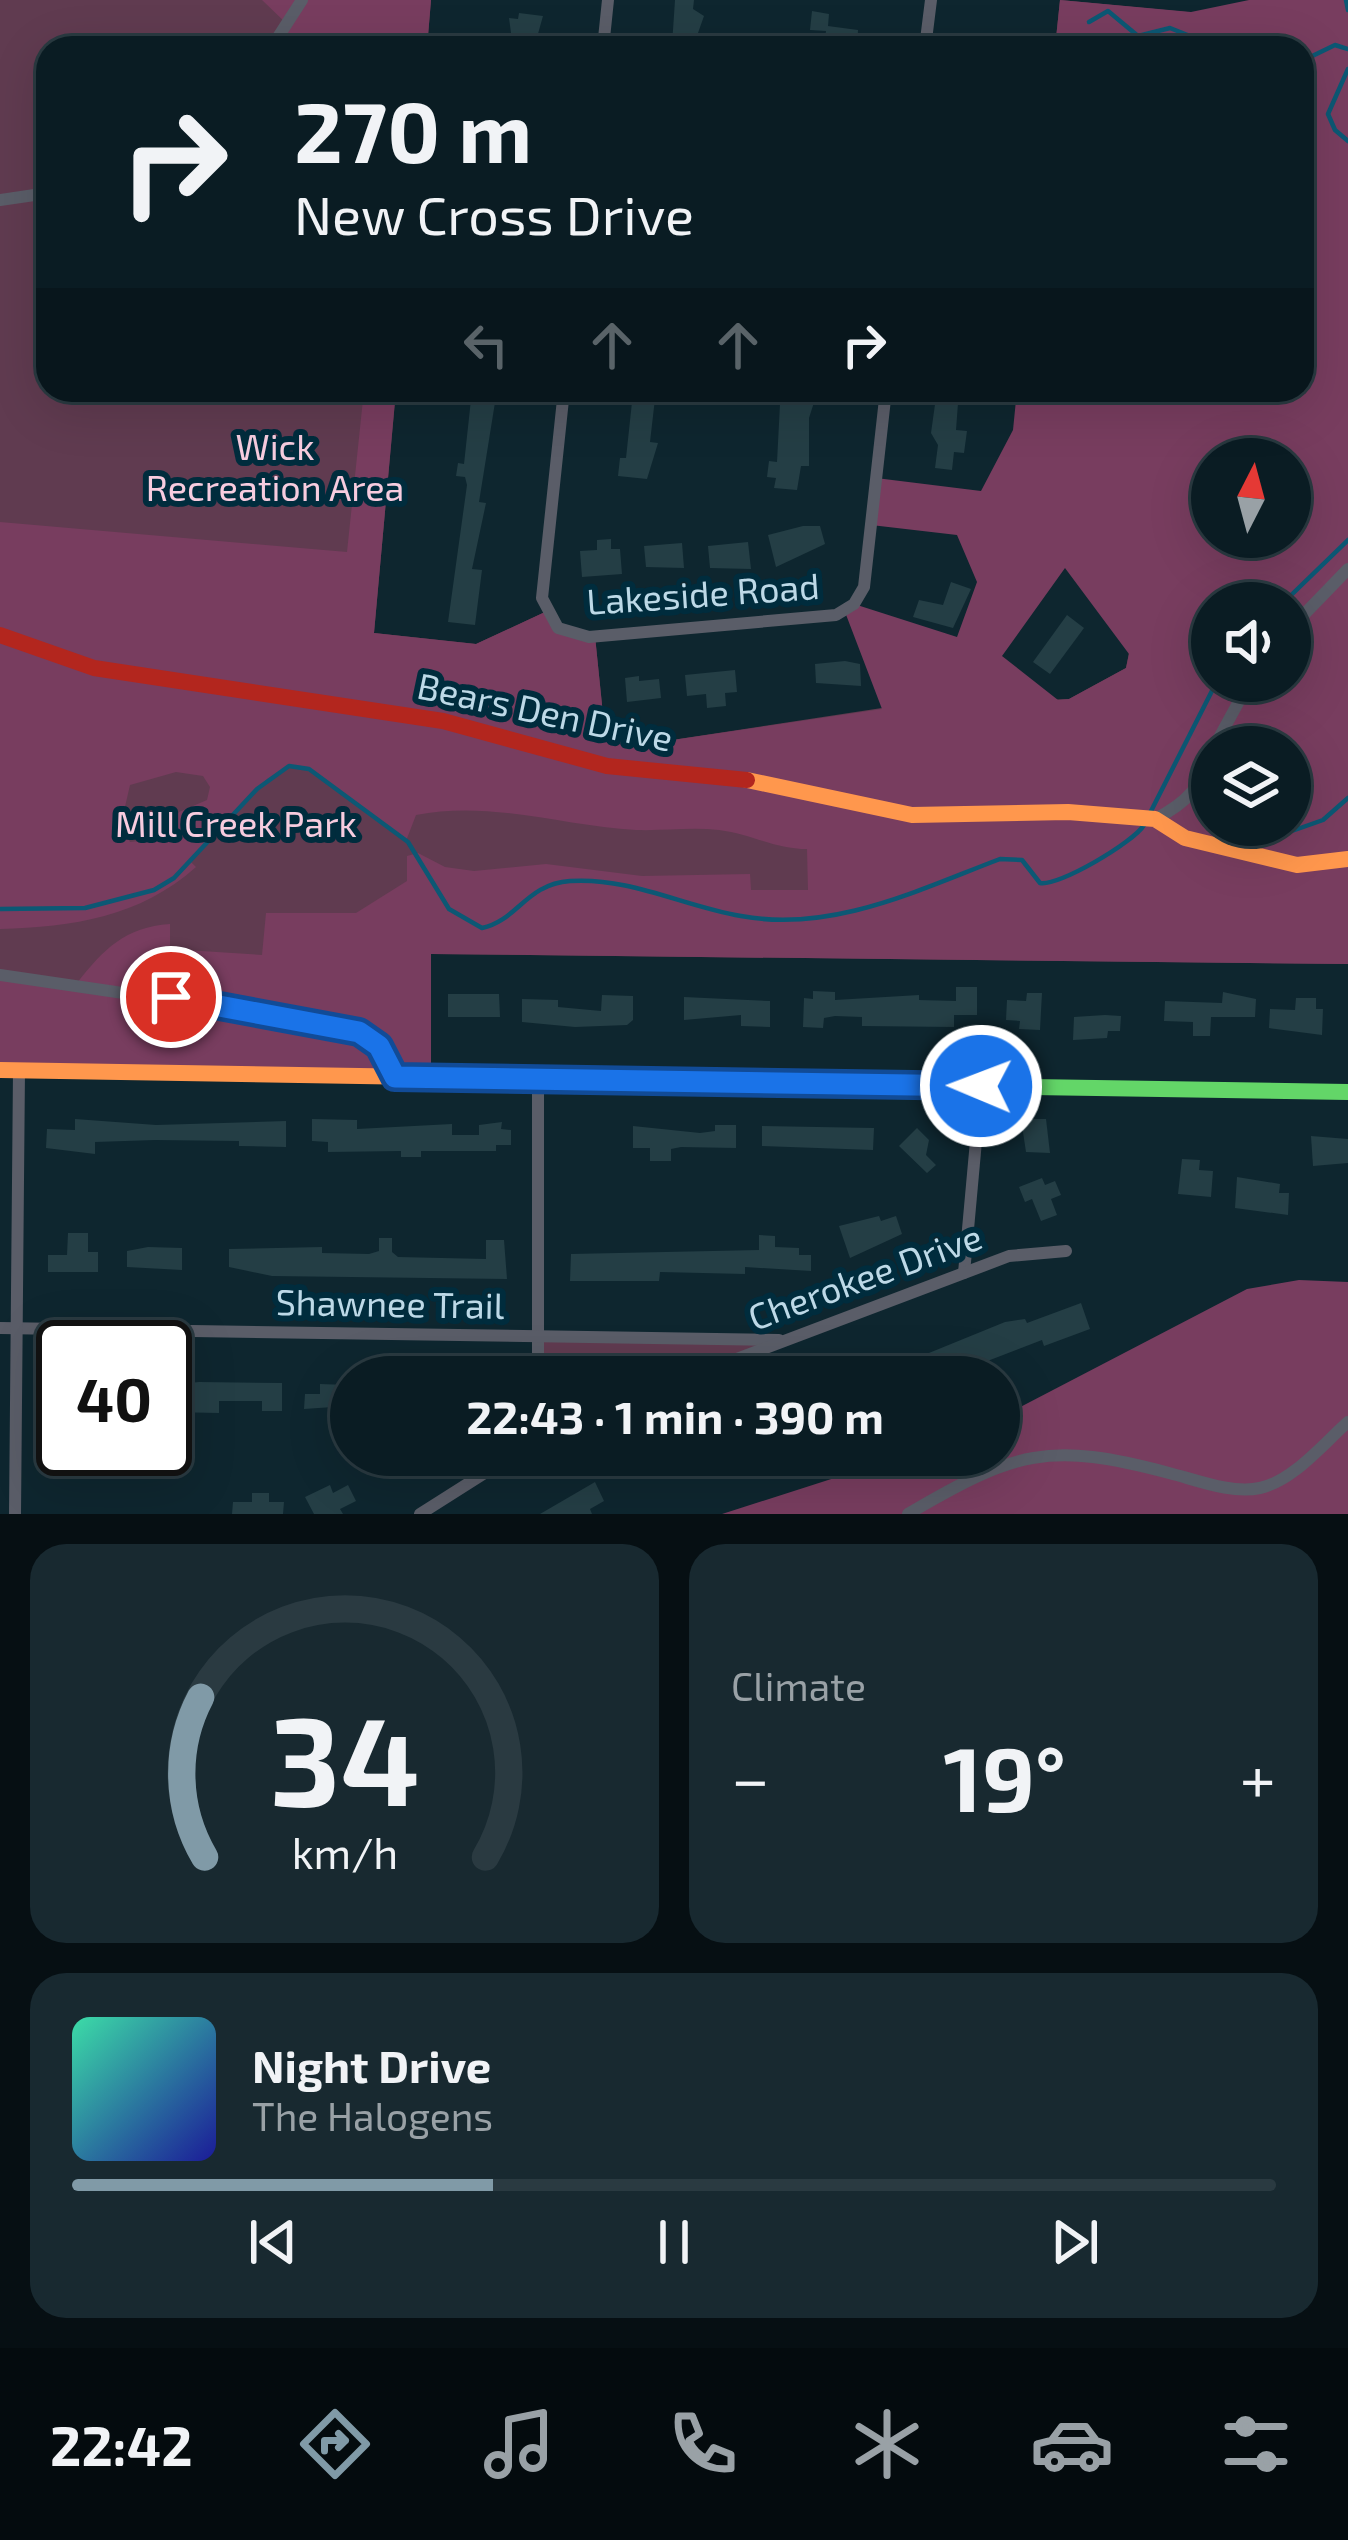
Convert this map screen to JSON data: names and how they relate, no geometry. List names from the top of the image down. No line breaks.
{"streets":{"street":["Lakeside Road","Bears Den Drive","Cherokee Drive","Shawnee Trail"]},"crossings":[["Cherokee Drive","Shawnee Trail"]],"parks":["Wick Recreation Area","Mill Creek Park"],"north":"top","page":{"turn":["270 m","New Cross Drive"],"limit":"40","trip":"22:43 · 1 min · 390 m","tile":"Climate","heat":["−","19°","+"],"song":["Night Drive","The Halogens"],"tabs":"22:42","gauge":["34","km/h"]}}
